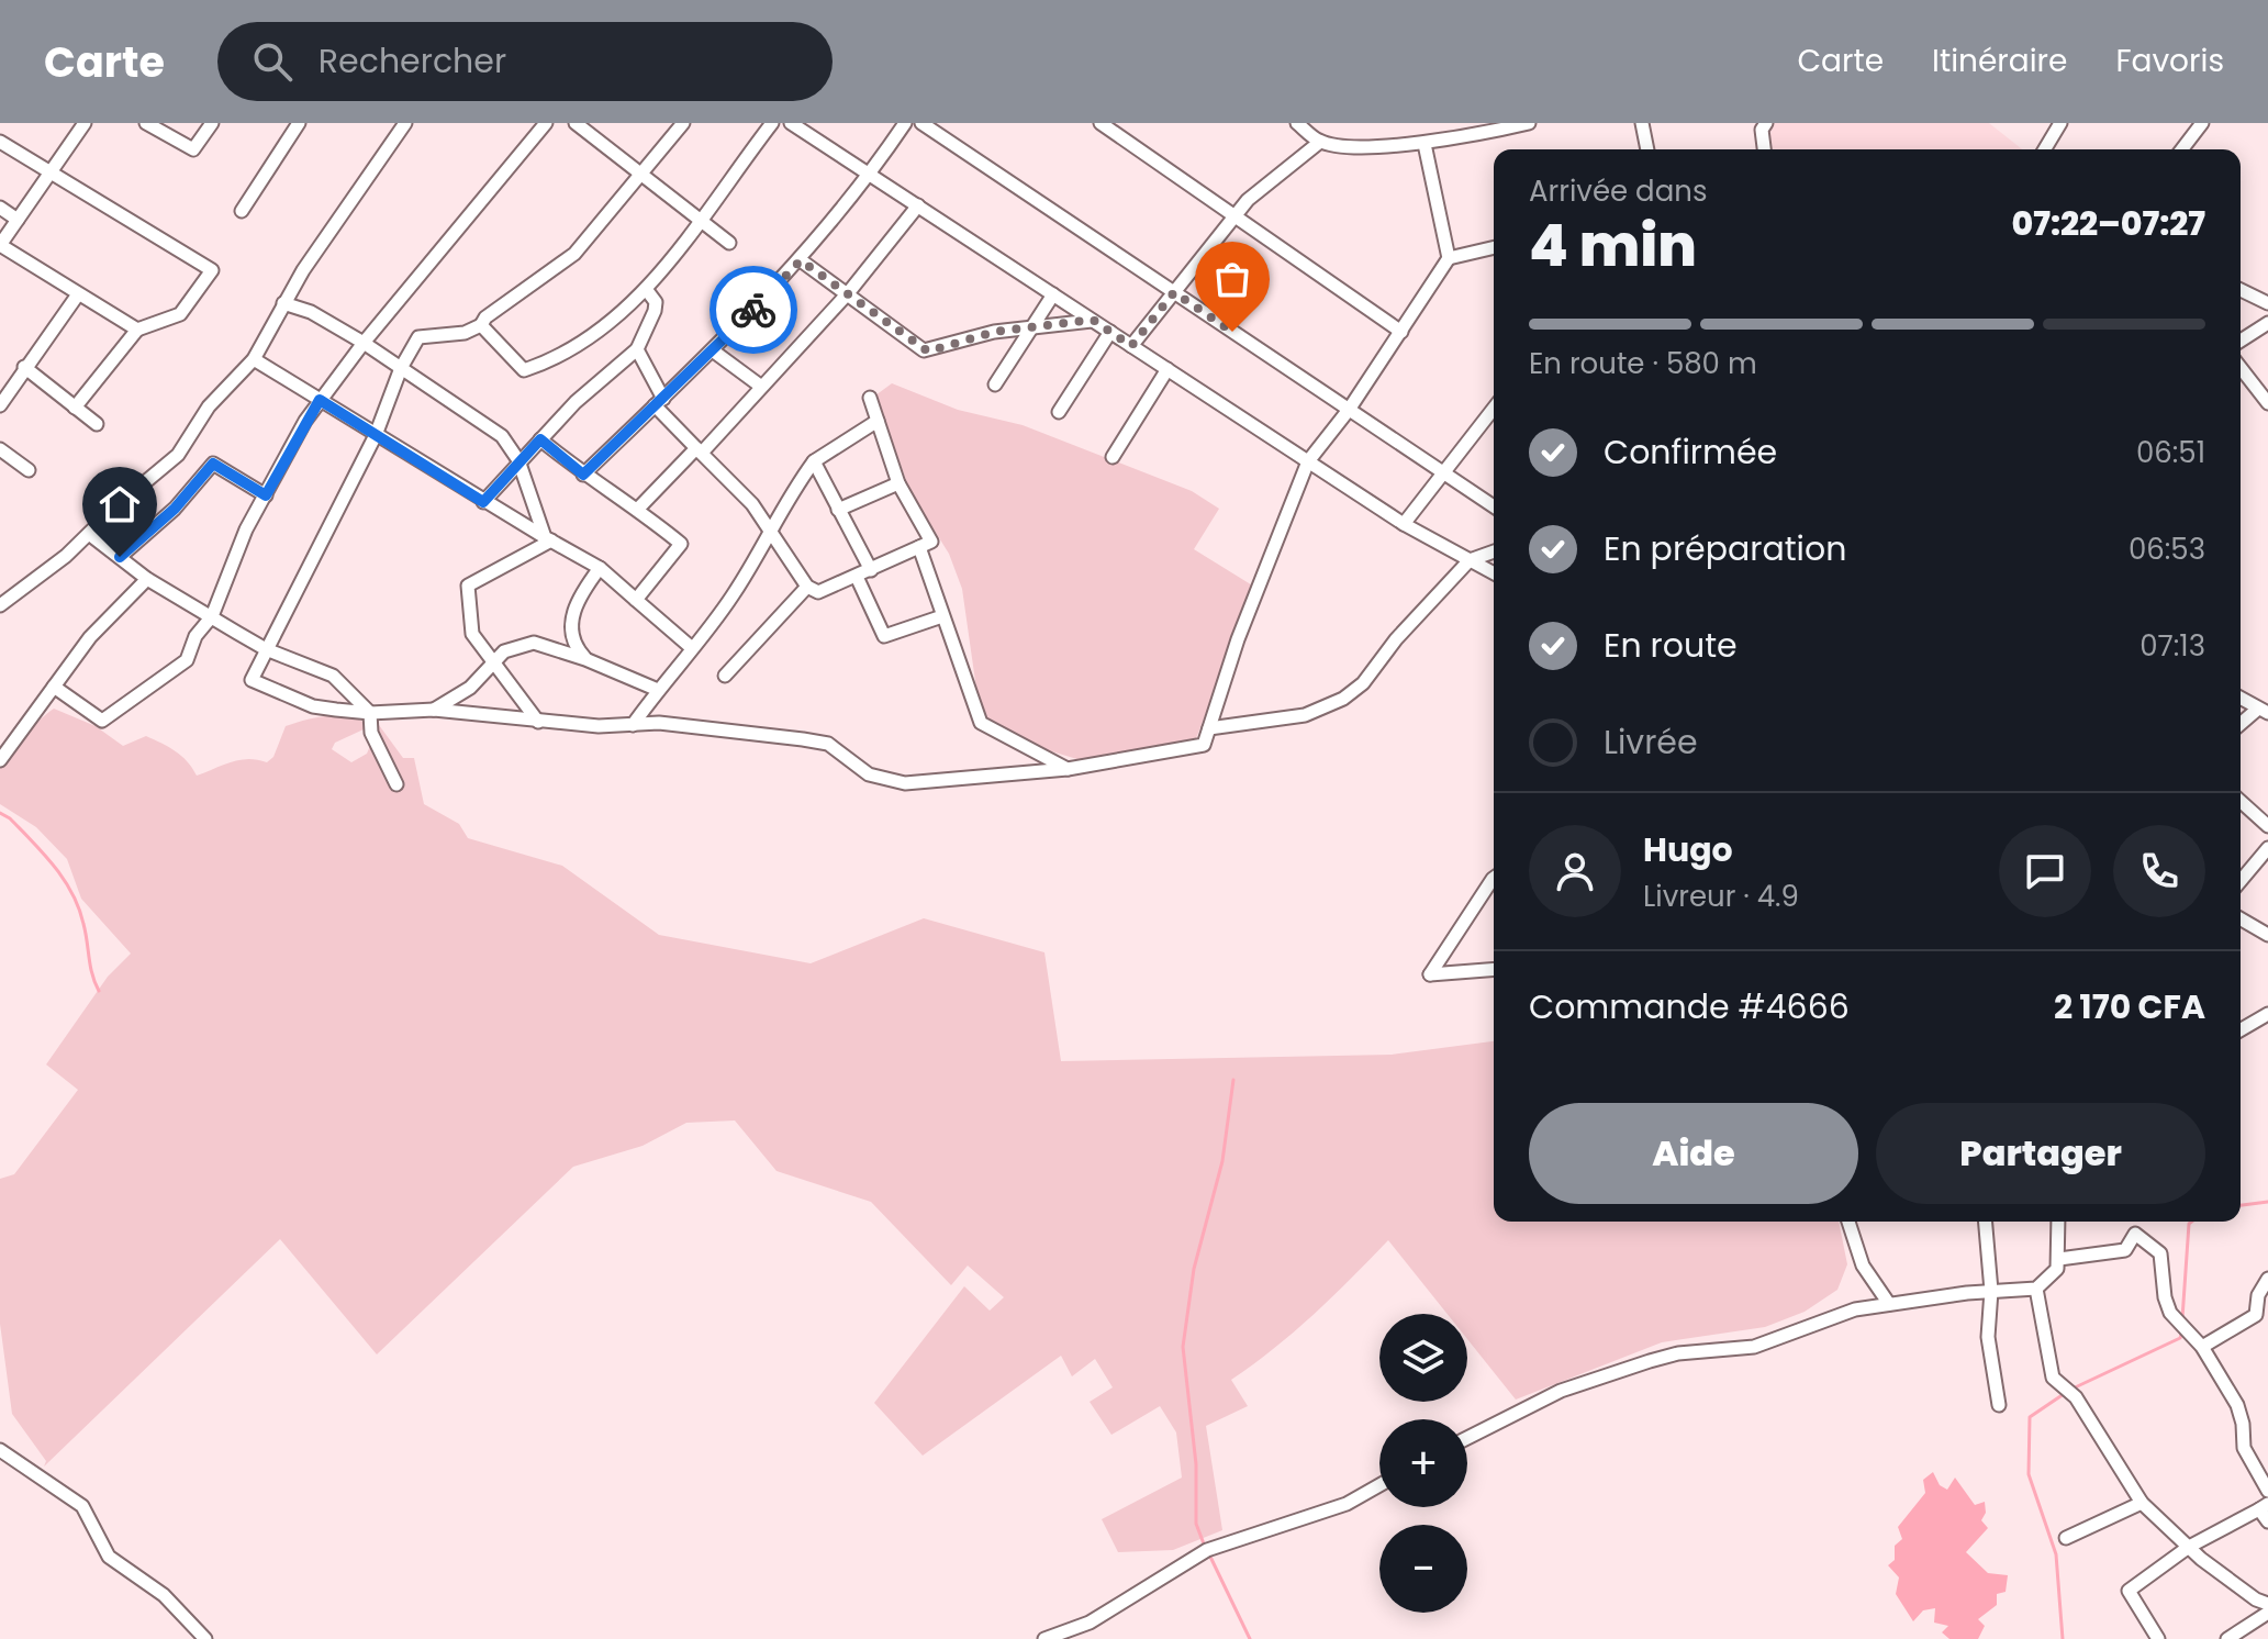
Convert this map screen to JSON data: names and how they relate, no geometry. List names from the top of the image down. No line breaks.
{"page":{"header":"Carte","search":"Rechercher","nav":["Carte","Itinéraire","Favoris"],"heading":["4 min","Arrivée dans","07:22–07:27"],"panel":["Hugo","Livreur · 4.9","Commande #4666","2 170 CFA"],"bar":"En route · 580 m","list":[["Confirmée","06:51"],["En préparation","06:53"],["En route","07:13"],"Livrée"],"buttons":["Aide","Partager"],"map_buttons":["+","−"]}}
